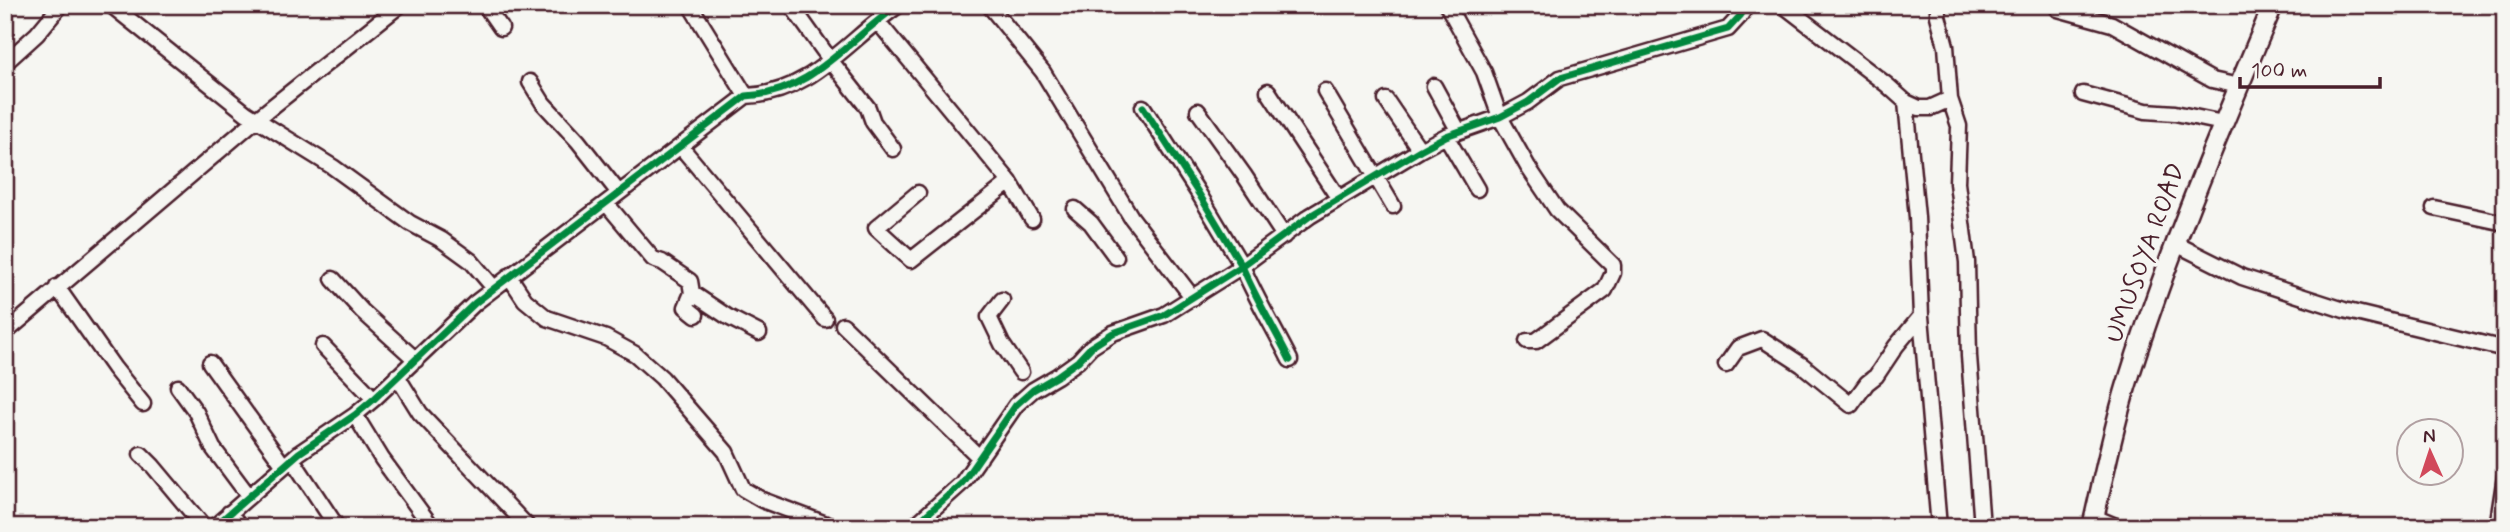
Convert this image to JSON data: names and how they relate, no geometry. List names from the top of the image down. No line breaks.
{"streets":{"main road":["UMUSOYA ROAD"]},"scale_bar":"100 m","north":"top"}
